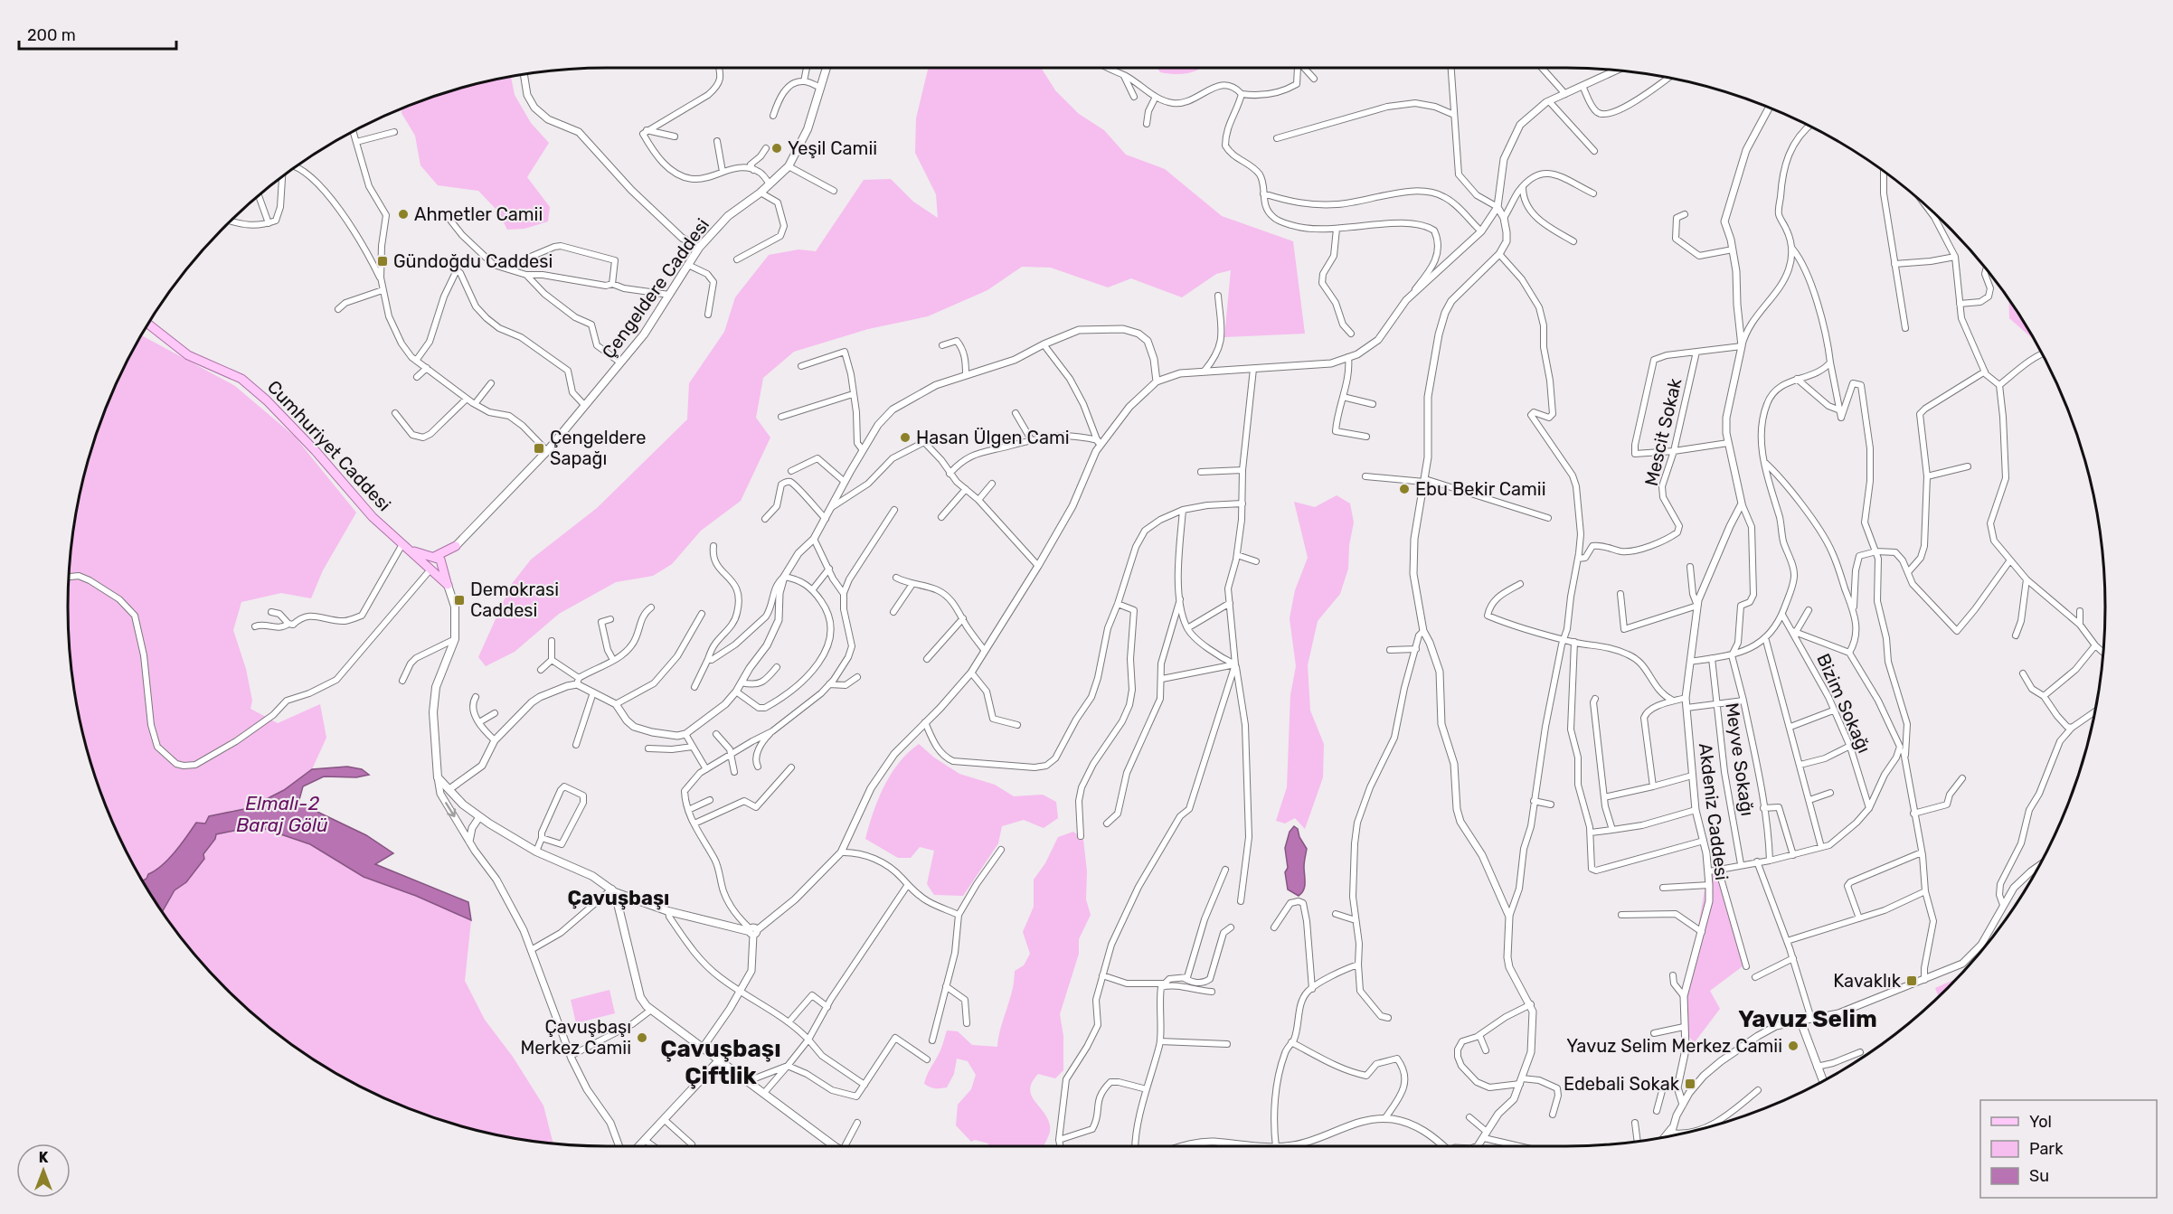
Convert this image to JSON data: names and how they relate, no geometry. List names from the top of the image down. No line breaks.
{"streets":{"main road":["Çengeldere Caddesi","Cumhuriyet Caddesi"],"street":["Mescit Sokak","Bizim Sokağı","Meyve Sokağı","Akdeniz Caddesi"]},"districts":["Çavuşbaşı","Yavuz Selim","Çavuşbaşı Çiftlik"],"water":["Elmalı-2 Baraj Gölü"],"places":{"other":["Yeşil Camii","Ahmetler Camii","Hasan Ülgen Cami","Ebu Bekir Camii","Çavuşbaşı Merkez Camii","Yavuz Selim Merkez Camii"],"transit":["Gündoğdu Caddesi","Çengeldere Sapağı","Demokrasi Caddesi","Kavaklık","Edebali Sokak"]},"legend":["Yol","Park","Su"],"scale_bar":"200 m","north":"top"}
